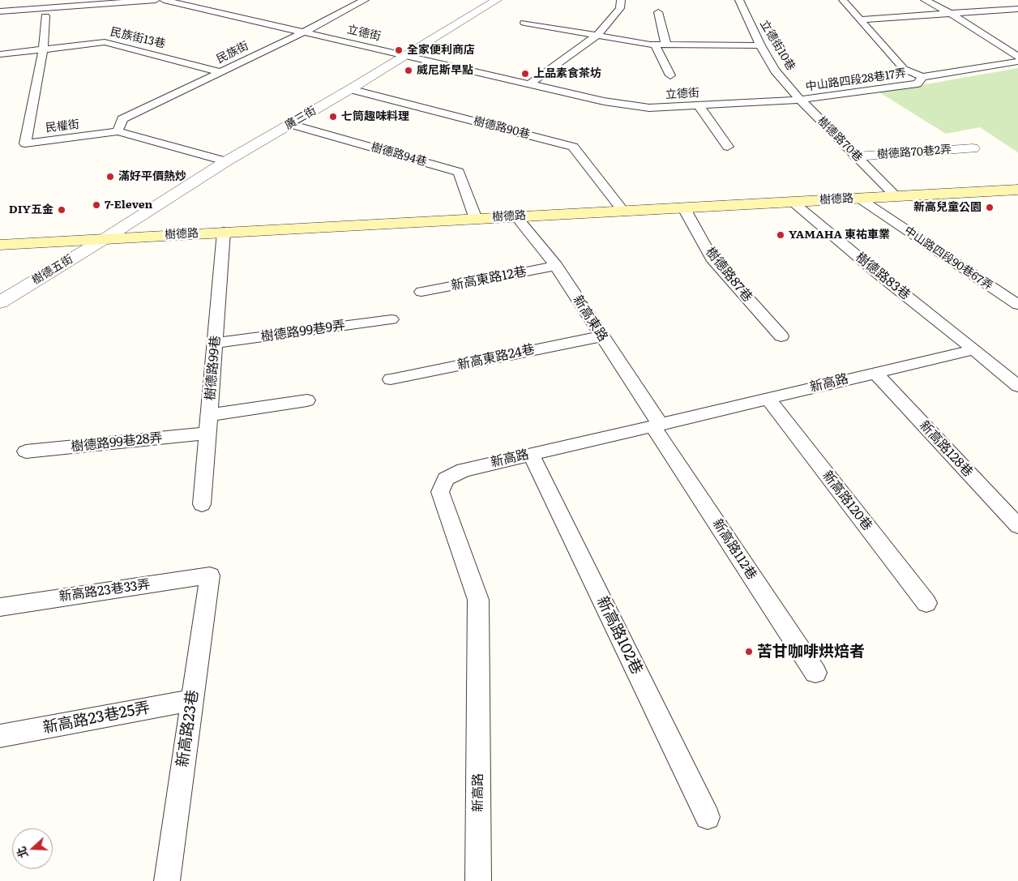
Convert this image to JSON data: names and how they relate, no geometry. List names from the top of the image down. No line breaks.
{"streets":{"street":["廣三街","樹德路70巷2弄","樹德路","樹德五街"],"lane":["立德街","民族街13巷","立德街10巷","民族街","中山路四段28巷17弄","民權街","樹德路90巷","樹德路70巷","樹德路94巷","中山路四段90巷67弄","樹德路87巷","樹德路83巷","新高東路12巷","新高東路","樹德路99巷9弄","新高東路24巷","樹德路99巷","新高路","樹德路99巷28弄","新高路128巷","新高路120巷","新高路112巷","新高路23巷33弄","新高路102巷","新高路23巷25弄","新高路23巷"]},"crossings":[["立德街","立德街10巷"],["立德街","民族街"],["立德街","中山路四段28巷17弄"],["立德街","廣三街"],["立德街","樹德路70巷"],["民族街13巷","民族街"],["民族街13巷","民權街"],["立德街10巷","中山路四段28巷17弄"],["立德街10巷","樹德路70巷"],["民族街","民權街"],["中山路四段28巷17弄","樹德路70巷"],["廣三街","民權街"],["廣三街","樹德路90巷"],["廣三街","樹德路94巷"],["廣三街","樹德路"],["廣三街","樹德五街"],["樹德路90巷","樹德路"],["樹德路70巷","樹德路70巷2弄"],["樹德路70巷","樹德路"],["樹德路94巷","樹德路"],["樹德路","中山路四段90巷67弄"],["樹德路","樹德五街"],["樹德路","樹德路87巷"],["樹德路","樹德路83巷"],["樹德路","新高東路"],["樹德路","樹德路99巷"],["樹德路83巷","新高路"],["新高東路12巷","新高東路"],["新高東路","新高東路24巷"],["新高東路","新高路"],["新高東路","新高路112巷"],["樹德路99巷9弄","樹德路99巷"],["樹德路99巷","樹德路99巷28弄"],["新高路","新高路128巷"],["新高路","新高路120巷"],["新高路","新高路112巷"],["新高路","新高路102巷"],["新高路23巷33弄","新高路23巷"],["新高路23巷25弄","新高路23巷"]],"places":["全家便利商店","威尼斯早點","上品素食茶坊","七筒趣味料理","滿好平價熱炒","7-Eleven","新高兒童公園","DIY五金","YAMAHA 東祐車業","苦甘咖啡烘焙者"],"north":"left"}
